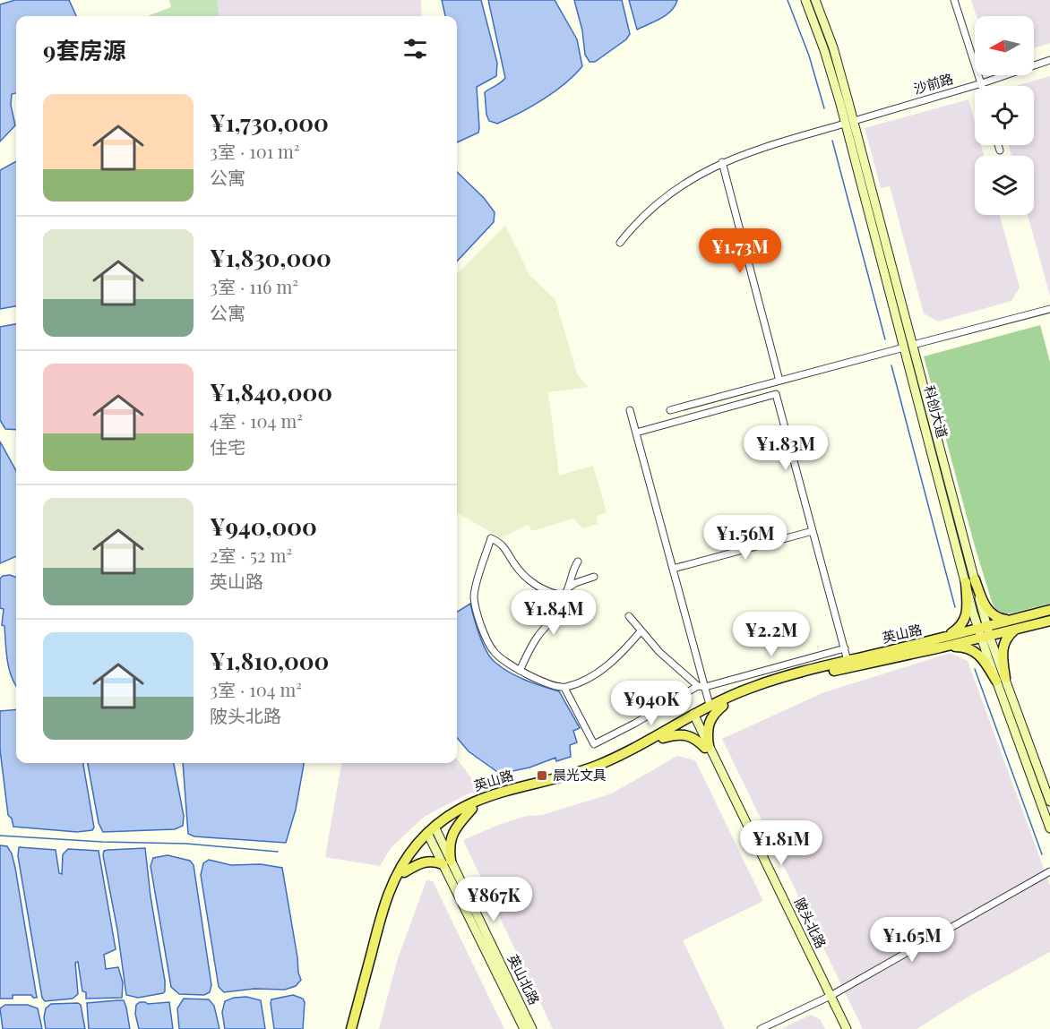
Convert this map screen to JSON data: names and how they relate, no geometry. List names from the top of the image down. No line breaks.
{"streets":{"main road":["科创大道","英山路","陂头北路","英山北路"],"street":["沙前路"]},"crossings":[["沙前路","科创大道"],["科创大道","英山路"],["英山路","陂头北路"],["英山路","英山北路"]],"places":{"transit":["晨光文具"]},"north":"left","page":{"heading":"9套房源","list":[{"name":"¥1,730,000","note":"3室 · 101 m² · 公寓"},{"name":"¥1,830,000","note":"3室 · 116 m² · 公寓"},{"name":"¥1,840,000","note":"4室 · 104 m² · 住宅"},{"name":"¥940,000","note":"2室 · 52 m² · 英山路"},{"name":"¥1,810,000","note":"3室 · 104 m² · 陂头北路"}],"price":["¥1.73M","¥1.83M","¥1.56M","¥1.84M","¥2.2M","¥940K","¥1.81M","¥867K","¥1.65M"]}}
